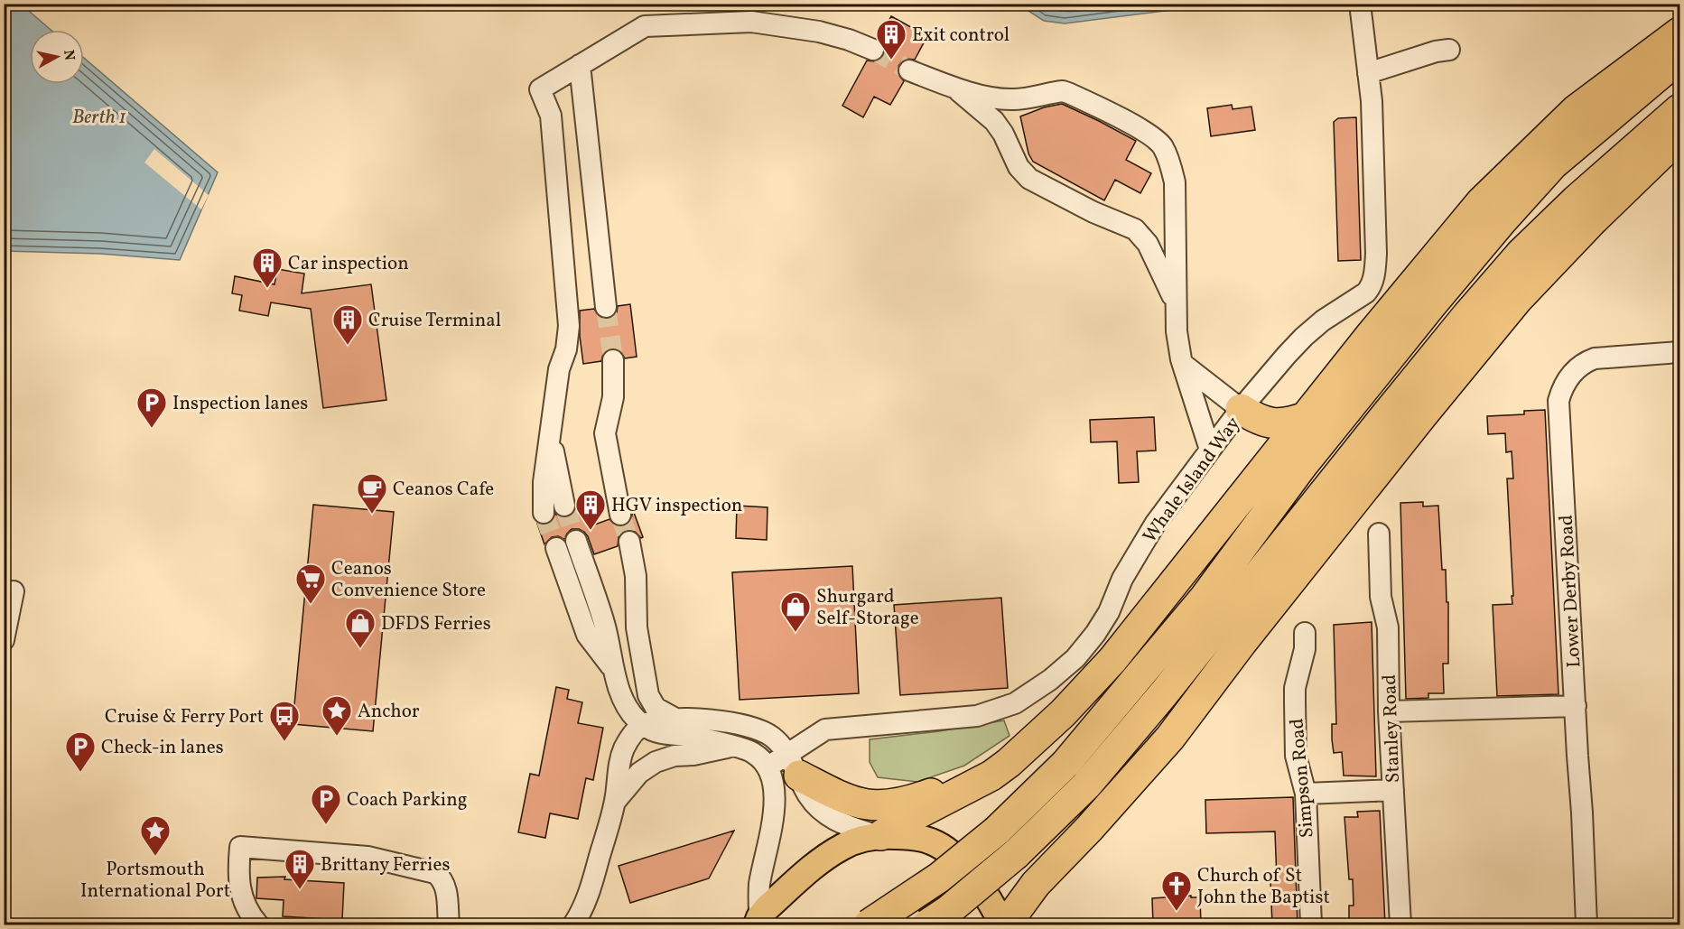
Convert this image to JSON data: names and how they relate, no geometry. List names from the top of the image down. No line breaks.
{"streets":{"street":["Whale Island Way","Lower Derby Road","Stanley Road","Simpson Road"]},"water":["Berth 1"],"places":{"building":["Exit control","Car inspection","Cruise Terminal","HGV inspection","Brittany Ferries"],"parking":["Inspection lanes","Check-in lanes","Coach Parking"],"cafe":["Ceanos Cafe"],"supermarket":["Ceanos Convenience Store"],"shop":["Shurgard Self-Storage","DFDS Ferries"],"place":["Anchor","Portsmouth International Port"],"bus stop":["Cruise & Ferry Port"],"church":["Church of St John the Baptist"]},"north":"right"}
